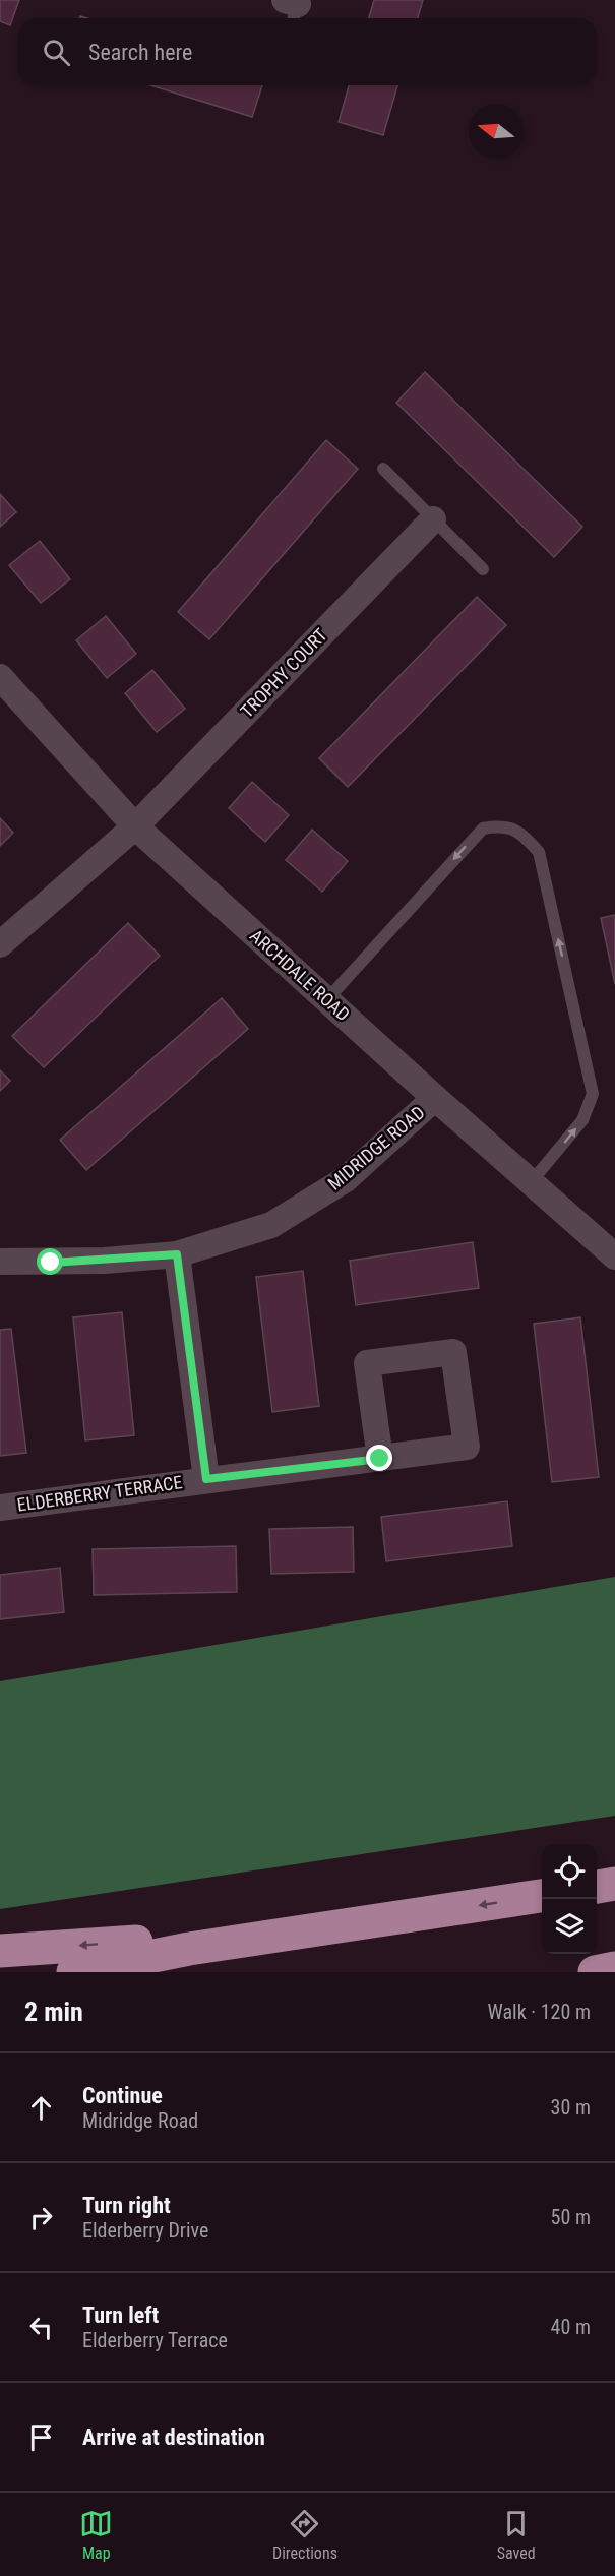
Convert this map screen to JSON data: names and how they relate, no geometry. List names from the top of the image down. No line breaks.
{"streets":{"street":["TROPHY COURT","ARCHDALE ROAD","MIDRIDGE ROAD","ELDERBERRY TERRACE"]},"crossings":[["TROPHY COURT","ARCHDALE ROAD"],["ARCHDALE ROAD","MIDRIDGE ROAD"]],"north":"left","page":{"search":"Search here","heading":["2 min","Walk · 120 m"],"list":[["Continue","Midridge Road","30 m"],["Turn right","Elderberry Drive","50 m"],["Turn left","Elderberry Terrace","40 m"],"Arrive at destination"],"nav":["Map","Directions","Saved"]}}
